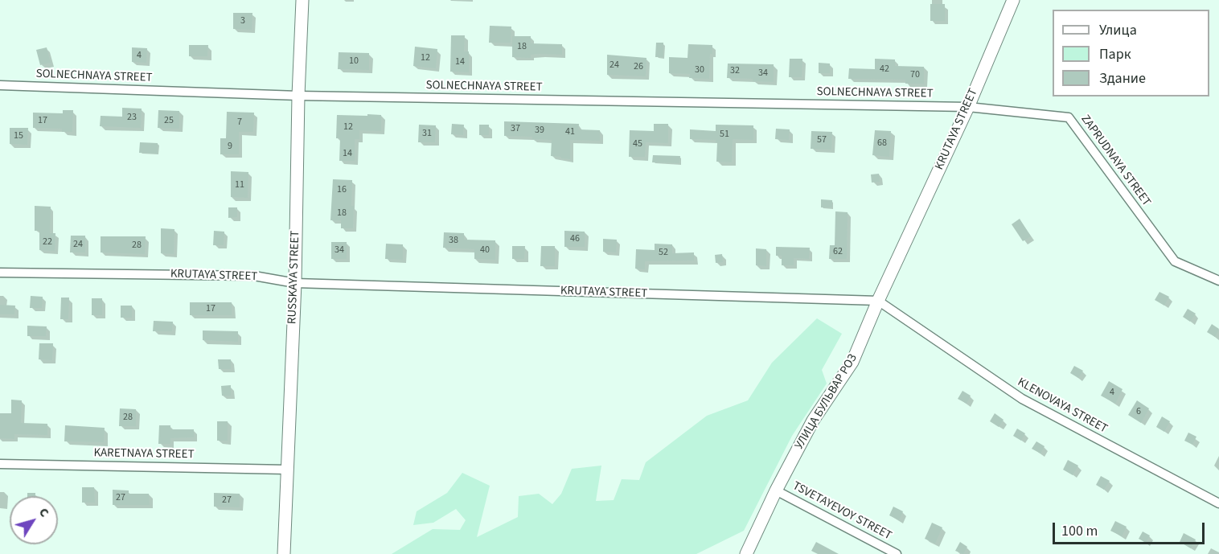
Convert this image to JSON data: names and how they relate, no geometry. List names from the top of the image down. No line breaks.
{"streets":{"street":["SOLNECHNAYA STREET","KRUTAYA STREET","ZAPRUDNAYA STREET","RUSSKAYA STREET","УЛИЦА БУЛЬВАР РОЗ","KLENOVAYA STREET","KARETNAYA STREET","TSVETAYEVOY STREET"]},"crossings":[["SOLNECHNAYA STREET","KRUTAYA STREET"],["SOLNECHNAYA STREET","ZAPRUDNAYA STREET"],["SOLNECHNAYA STREET","RUSSKAYA STREET"],["KRUTAYA STREET","ZAPRUDNAYA STREET"],["KRUTAYA STREET","RUSSKAYA STREET"],["KRUTAYA STREET","УЛИЦА БУЛЬВАР РОЗ"],["KRUTAYA STREET","KLENOVAYA STREET"],["RUSSKAYA STREET","KARETNAYA STREET"],["УЛИЦА БУЛЬВАР РОЗ","KLENOVAYA STREET"],["УЛИЦА БУЛЬВАР РОЗ","TSVETAYEVOY STREET"]],"house_numbers":["3","18","4","12","10","14","24","26","42","30","32","34","70","23","17","25","7","12","37","39","41","31","51","15","57","68","45","9","14","11","16","18","46","38","22","24","28","34","40","62","52","17","4","6","28","27","27"],"legend":["Улица","Парк","Здание"],"scale_bar":"100 m","north":"top right"}
